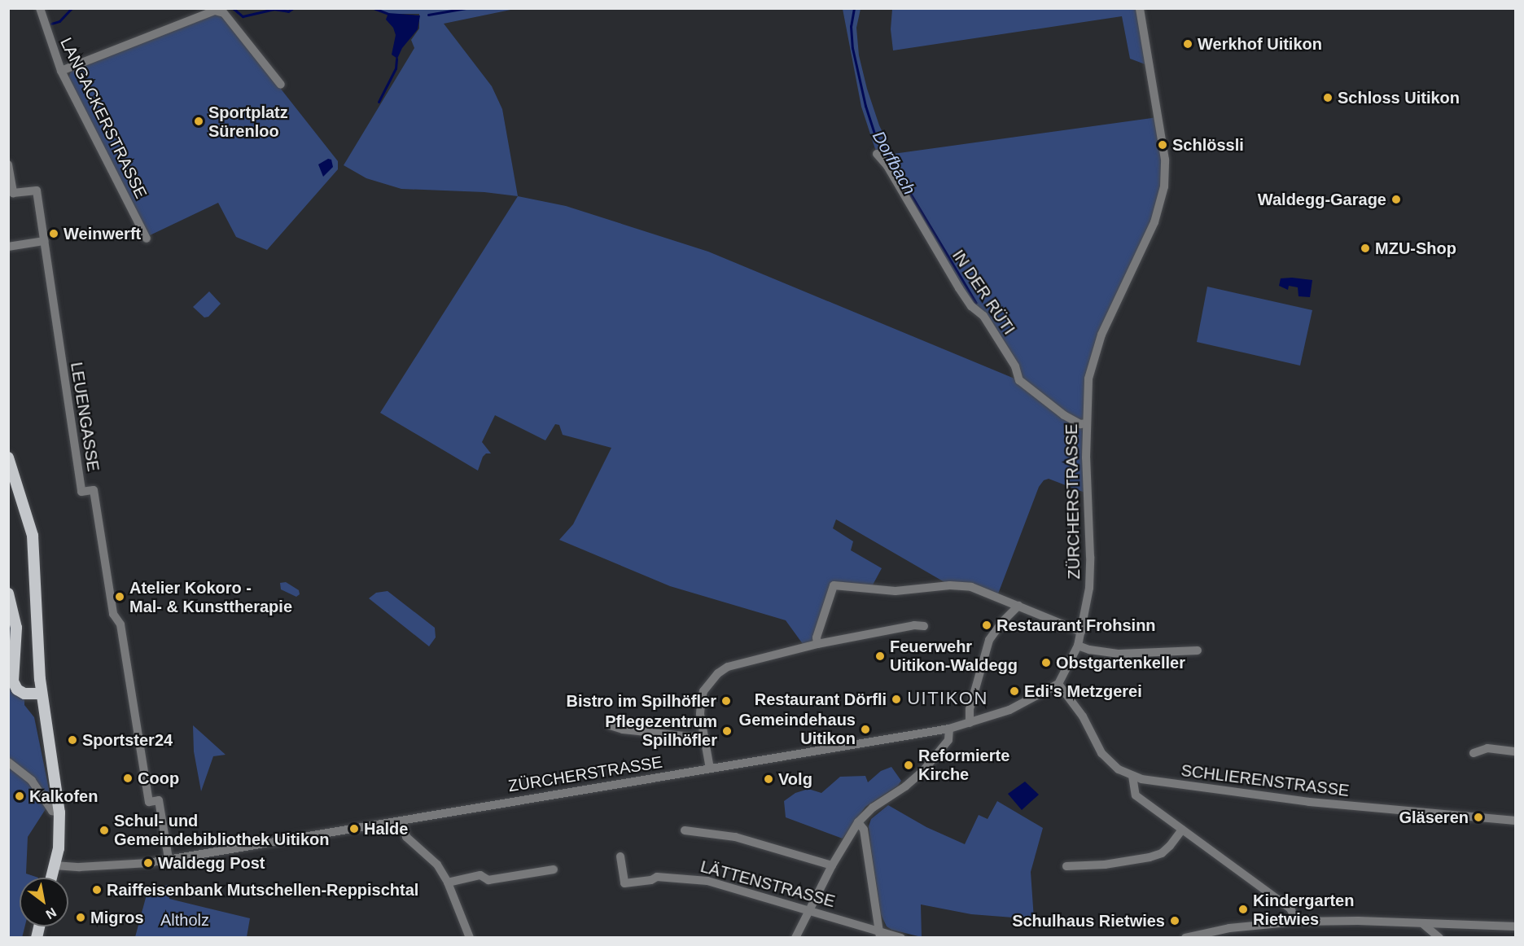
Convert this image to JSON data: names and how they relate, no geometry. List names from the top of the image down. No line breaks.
{"streets":{"street":["LANGACKERSTRASSE","IN DER RÜTI","LEUENGASSE","ZÜRCHERSTRASSE","SCHLIERENSTRASSE","LÄTTENSTRASSE"]},"crossings":[["IN DER RÜTI","ZÜRCHERSTRASSE"],["LEUENGASSE","ZÜRCHERSTRASSE"],["ZÜRCHERSTRASSE","SCHLIERENSTRASSE"]],"districts":["UITIKON"],"water":["Dorfbach"],"parks":["Altholz"],"places":["Werkhof Uitikon","Schloss Uitikon","Sportplatz Sürenloo","Schlössli","Waldegg-Garage","Weinwerft","MZU-Shop","Atelier Kokoro - Mal- & Kunsttherapie","Restaurant Frohsinn","Feuerwehr Uitikon-Waldegg","Obstgartenkeller","Edi's Metzgerei","Restaurant Dörfli","Bistro im Spilhöfler","Gemeindehaus Uitikon","Pflegezentrum Spilhöfler","Sportster24","Reformierte Kirche","Coop","Volg","Kalkofen","Gläseren","Halde","Schul- und Gemeindebibliothek Uitikon","Waldegg Post","Raiffeisenbank Mutschellen-Reppischtal","Kindergarten Rietwies","Migros","Schulhaus Rietwies"],"north":"bottom right"}
